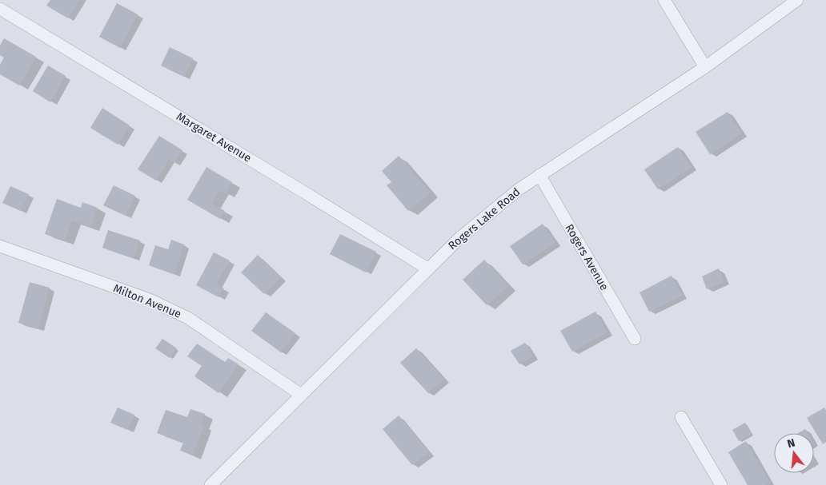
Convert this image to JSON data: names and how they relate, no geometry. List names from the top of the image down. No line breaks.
{"streets":{"street":["Margaret Avenue","Rogers Lake Road","Rogers Avenue","Milton Avenue"]},"crossings":[["Margaret Avenue","Rogers Lake Road"],["Rogers Lake Road","Rogers Avenue"],["Rogers Lake Road","Milton Avenue"]],"north":"top"}
